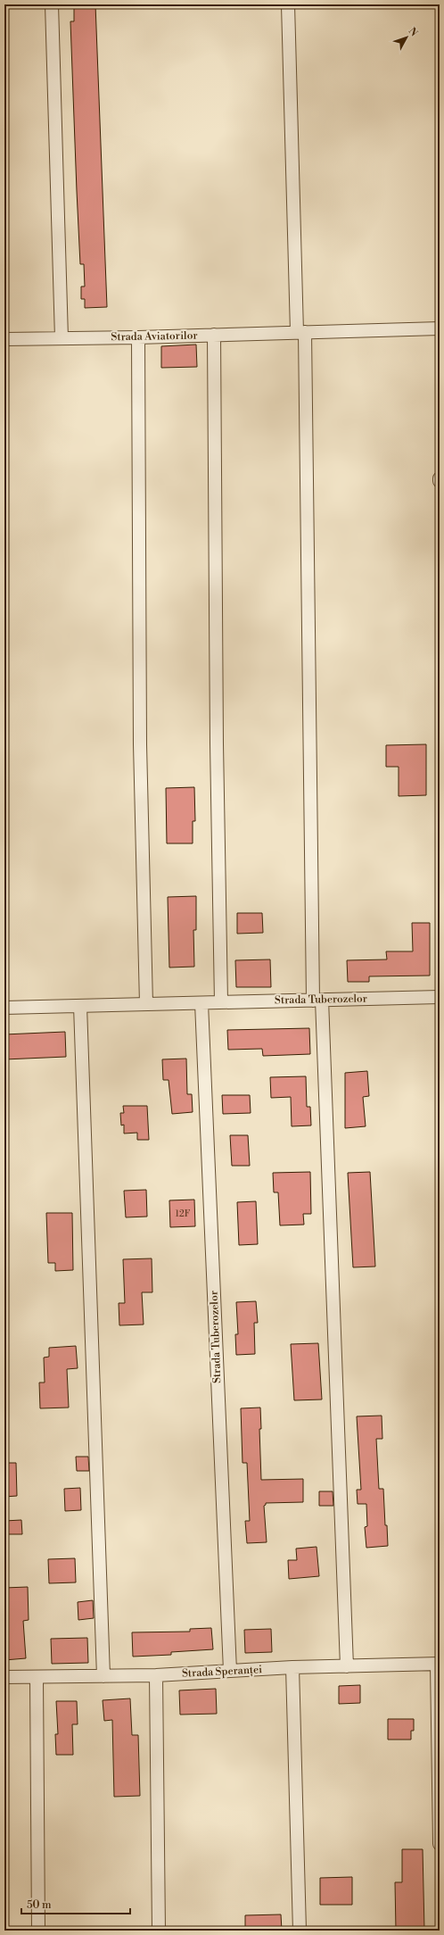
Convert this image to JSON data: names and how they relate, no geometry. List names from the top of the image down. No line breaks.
{"streets":{"street":["Strada Aviatorilor","Strada Tuberozelor","Strada Speranței"]},"crossings":[["Strada Tuberozelor","Strada Speranței"]],"house_numbers":["12F"],"scale_bar":"50 m","north":"top right"}
